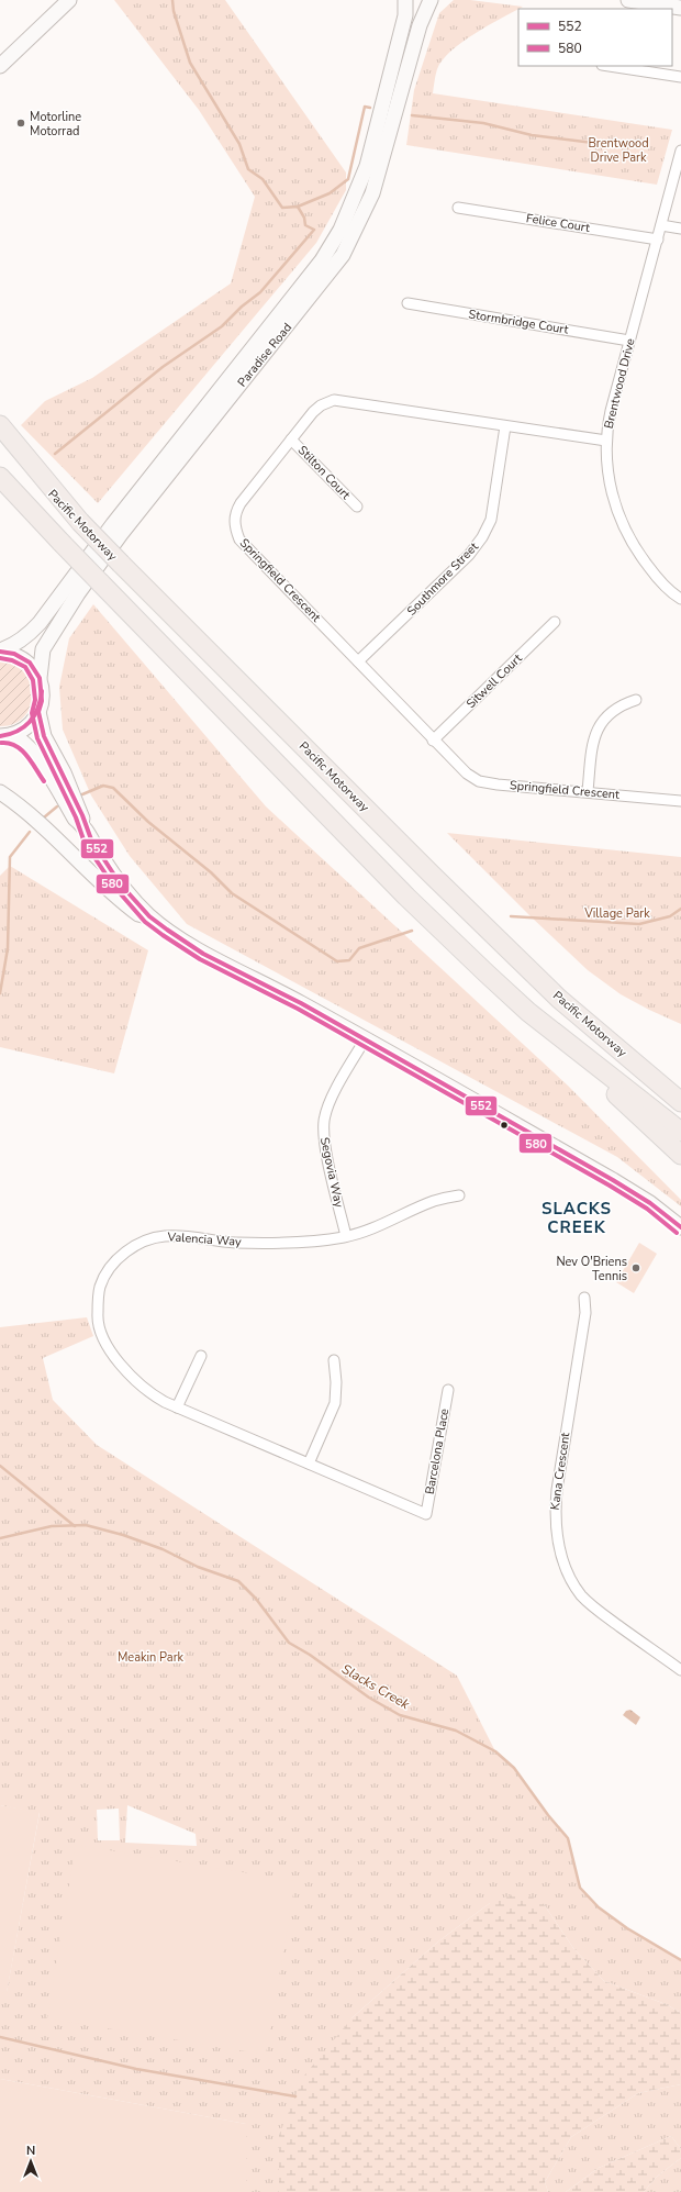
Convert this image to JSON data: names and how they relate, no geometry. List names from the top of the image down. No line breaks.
{"streets":{"highway":["Pacific Motorway"],"main road":["Paradise Road"],"street":["Felice Court","Stormbridge Court","Brentwood Drive","Stilton Court","Southmore Street","Springfield Crescent","Sitwell Court","Segovia Way","Valencia Way","Barcelona Place","Kana Crescent"]},"crossings":[["Felice Court","Brentwood Drive"],["Stormbridge Court","Brentwood Drive"],["Brentwood Drive","Springfield Crescent"],["Stilton Court","Springfield Crescent"],["Southmore Street","Springfield Crescent"],["Springfield Crescent","Sitwell Court"],["Segovia Way","Valencia Way"],["Valencia Way","Barcelona Place"]],"districts":["SLACKS CREEK"],"water":["Slacks Creek"],"parks":["Brentwood Drive Park","Village Park","Meakin Park"],"places":["Motorline Motorrad","Nev O'Briens Tennis"],"lines":["transit line 552","transit line 580"],"legend":["552","580"],"north":"top"}
